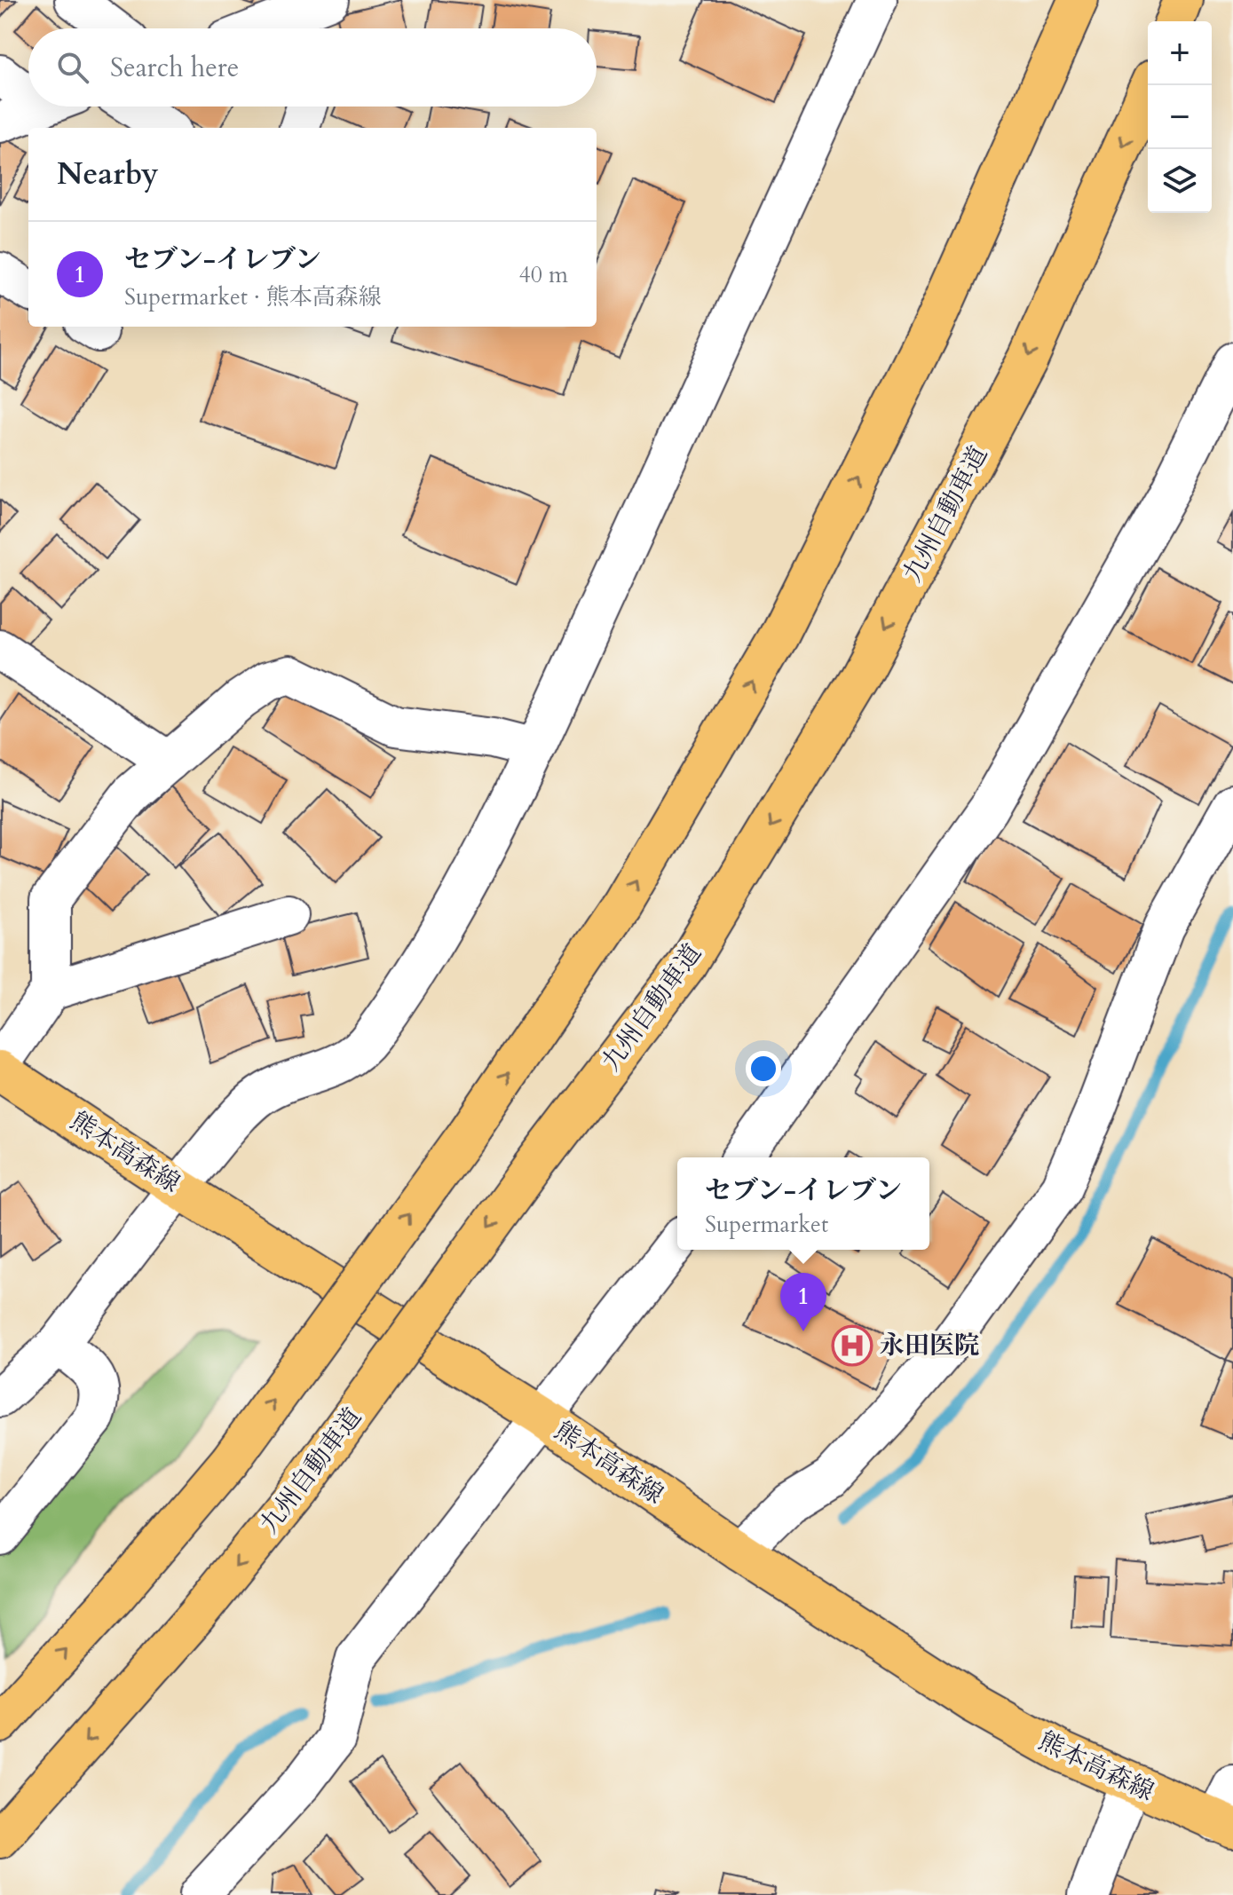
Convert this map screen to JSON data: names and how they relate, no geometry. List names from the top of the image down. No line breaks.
{"streets":{"main road":["九州自動車道","熊本高森線"]},"places":{"hospital":["永田医院"]},"page":{"map_buttons":["+","−"],"search":"Search here","heading":"Nearby","list":[{"mark":"1","name":"セブン-イレブン","note":"Supermarket · 熊本高森線","value":"40 m"}],"popup":["セブン-イレブン","Supermarket"],"pins":"1"}}
